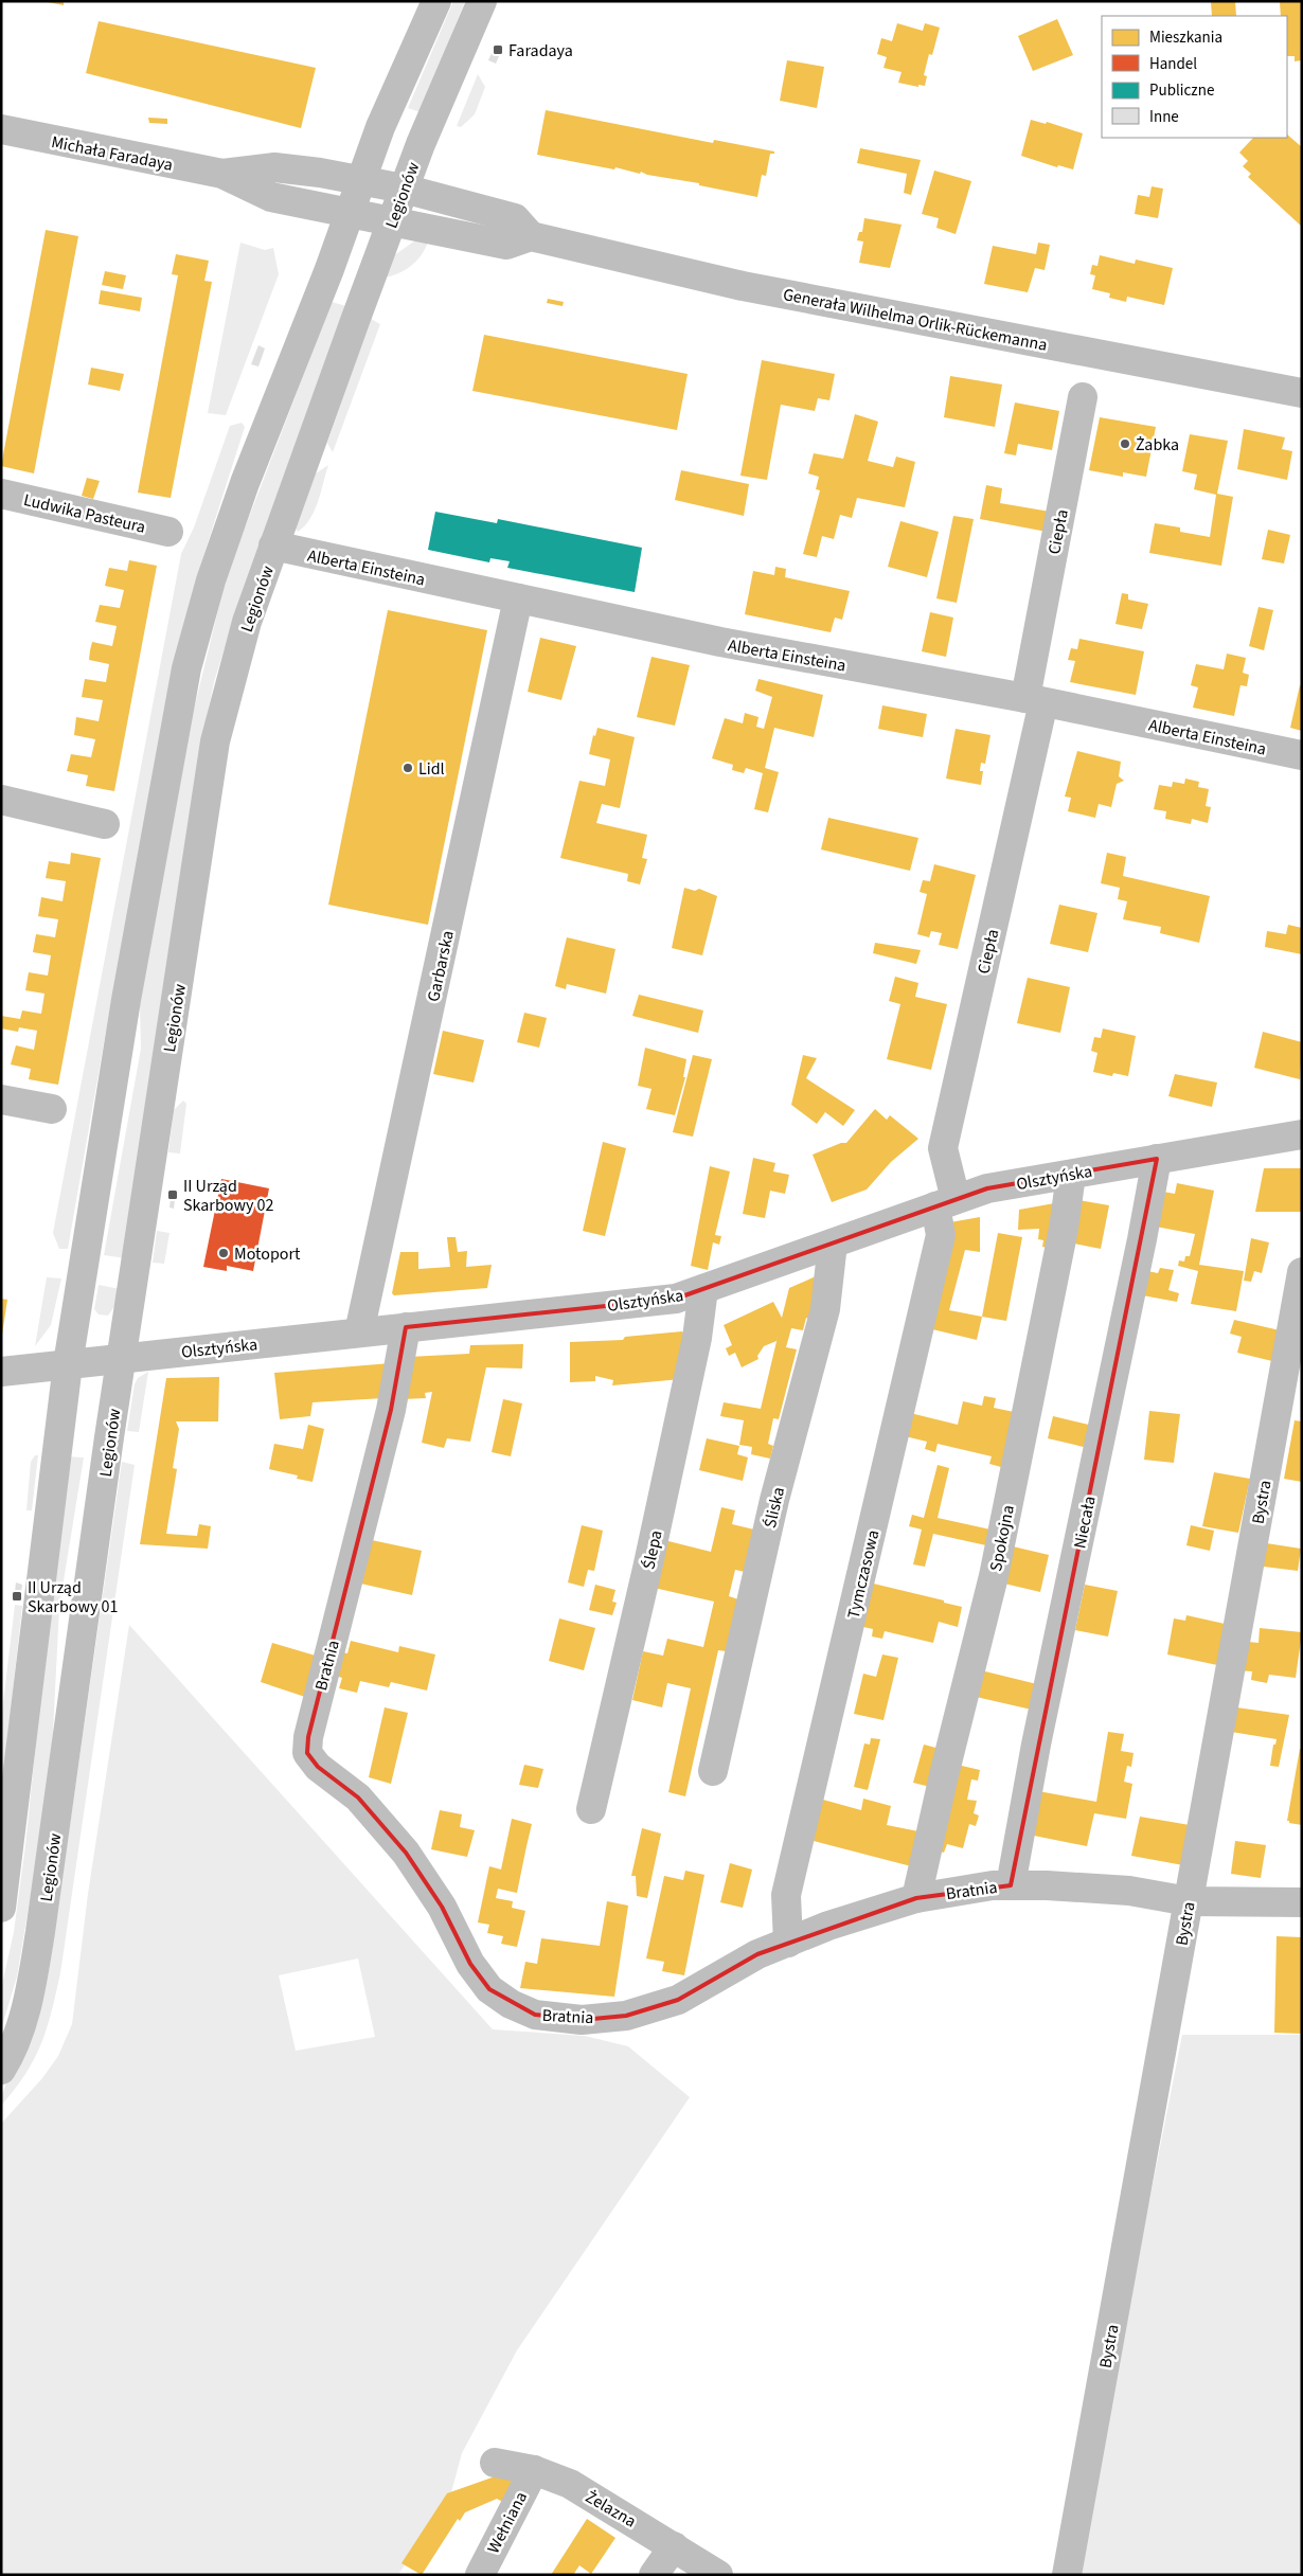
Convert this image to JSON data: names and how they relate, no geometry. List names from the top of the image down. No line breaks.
{"streets":{"street":["Michała Faradaya","Legionów","Generała Wilhelma Orlik-Rückemanna","Ludwika Pasteura","Ciepła","Alberta Einsteina","Garbarska","Olsztyńska","Bystra","Śliska","Niecała","Spokojna","Ślepa","Tymczasowa","Bratnia","Żelazna","Wełniana"]},"crossings":[["Michała Faradaya","Legionów"],["Legionów","Alberta Einsteina"],["Legionów","Olsztyńska"],["Ciepła","Alberta Einsteina"],["Ciepła","Olsztyńska"],["Ciepła","Tymczasowa"],["Alberta Einsteina","Garbarska"],["Garbarska","Olsztyńska"],["Olsztyńska","Śliska"],["Olsztyńska","Niecała"],["Olsztyńska","Spokojna"],["Olsztyńska","Ślepa"],["Olsztyńska","Tymczasowa"],["Olsztyńska","Bratnia"],["Bystra","Bratnia"],["Niecała","Bratnia"],["Spokojna","Bratnia"],["Tymczasowa","Bratnia"],["Żelazna","Wełniana"]],"places":{"transit":["Faradaya","II Urząd Skarbowy 02","II Urząd Skarbowy 01"],"other":["Żabka","Lidl","Motoport"]},"legend":["Mieszkania","Handel","Publiczne","Inne"]}
